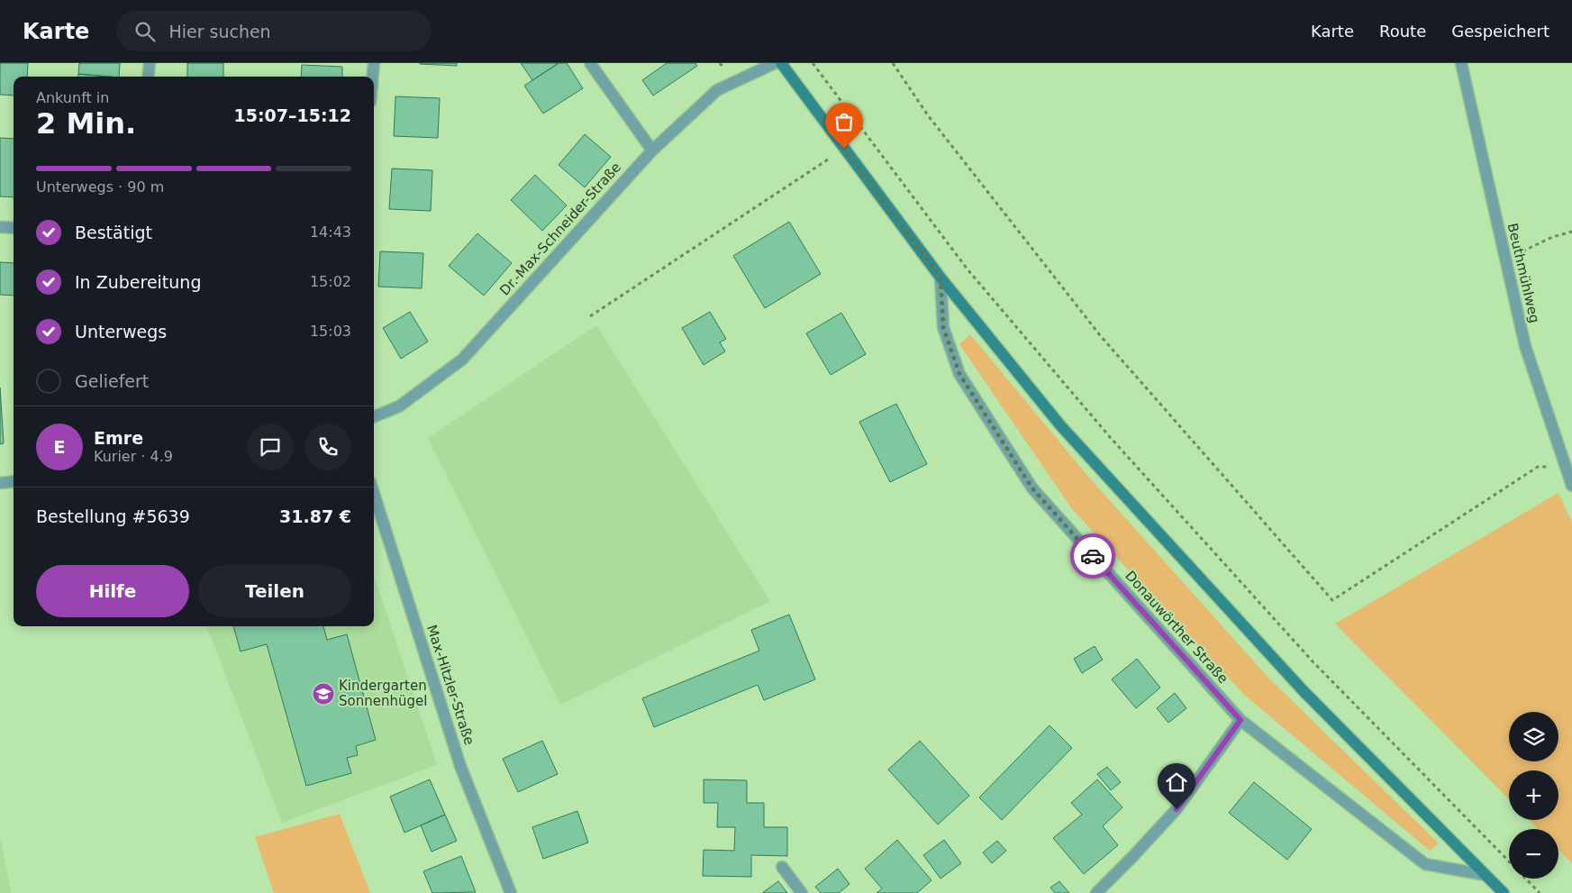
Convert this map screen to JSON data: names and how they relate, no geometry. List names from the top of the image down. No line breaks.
{"streets":{"street":["Dr.-Max-Schneider-Straße","Beuthmühlweg","Donauwörther Straße","Max-Hitzler-Straße"]},"places":{"school or university":["Kindergarten Sonnenhügel"]},"page":{"header":"Karte","search":"Hier suchen","nav":["Karte","Route","Gespeichert"],"heading":["2 Min.","Ankunft in","15:07–15:12"],"panel":["Emre","Kurier · 4.9","Bestellung #5639","31.87 €"],"bar":"Unterwegs · 90 m","list":[["Bestätigt","14:43"],["In Zubereitung","15:02"],["Unterwegs","15:03"],"Geliefert"],"round":"E","buttons":["Hilfe","Teilen"],"map_buttons":["+","−"]}}
